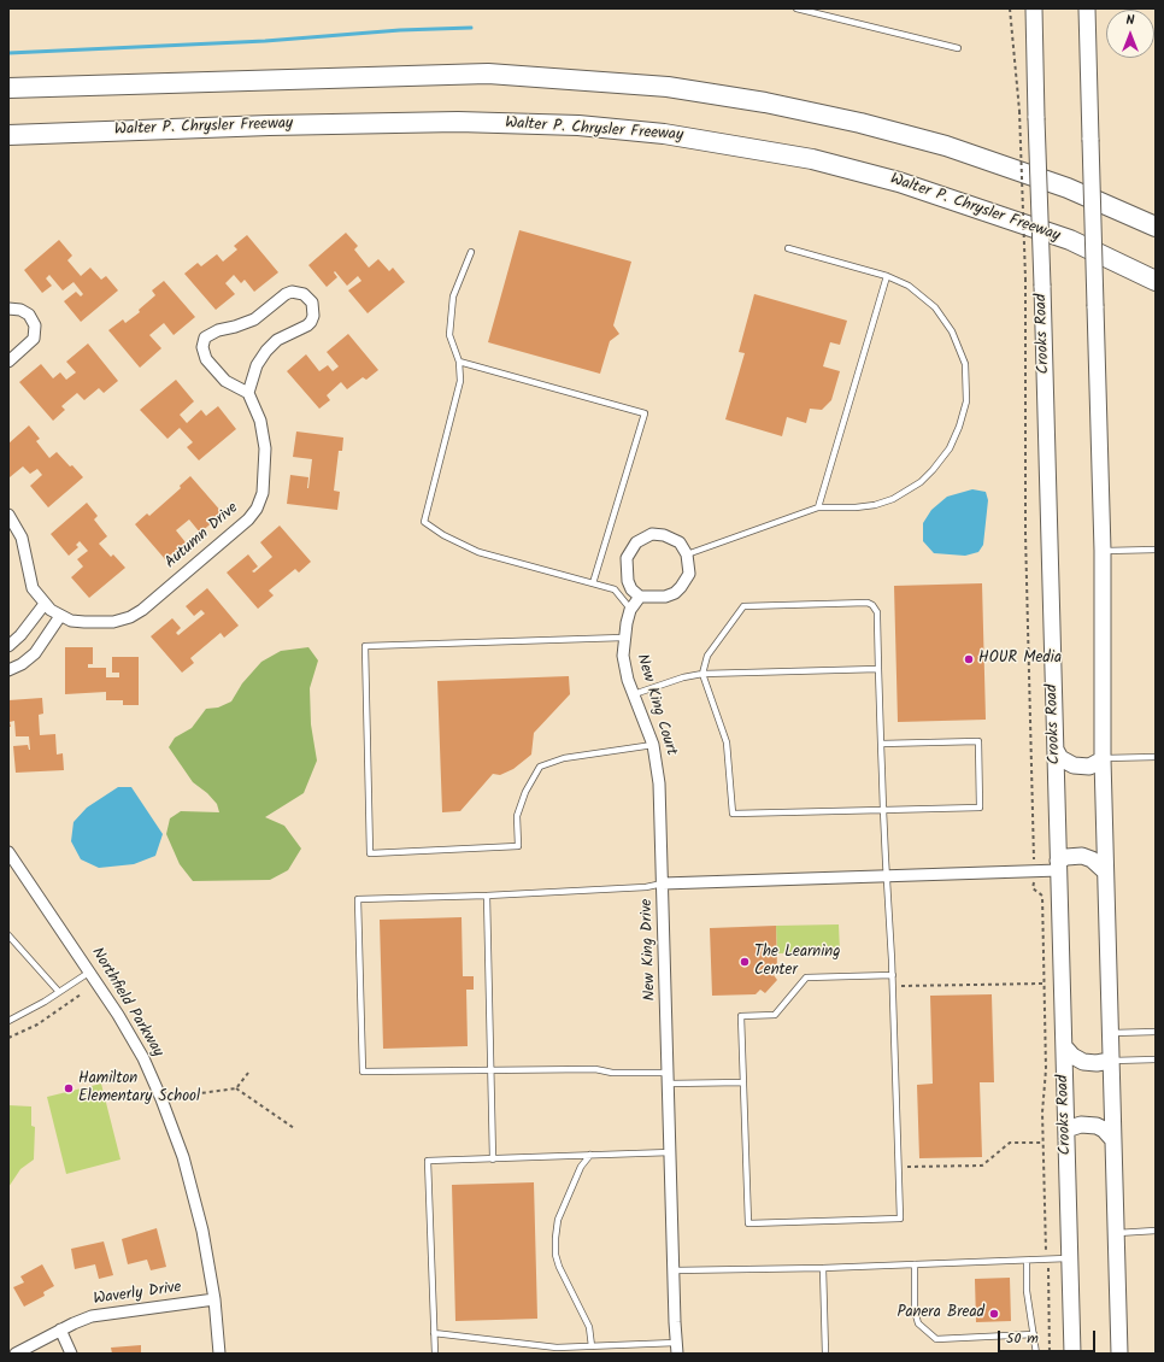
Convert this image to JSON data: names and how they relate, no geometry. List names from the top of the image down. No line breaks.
{"streets":{"highway":["Walter P. Chrysler Freeway"],"main road":["Crooks Road"],"street":["Autumn Drive","New King Court","New King Drive","Northfield Parkway","Waverly Drive"]},"crossings":[["Crooks Road","New King Drive"],["New King Court","New King Drive"],["Northfield Parkway","Waverly Drive"]],"places":["HOUR Media","The Learning Center","Hamilton Elementary School","Panera Bread"],"scale_bar":"50 m","north":"top"}
